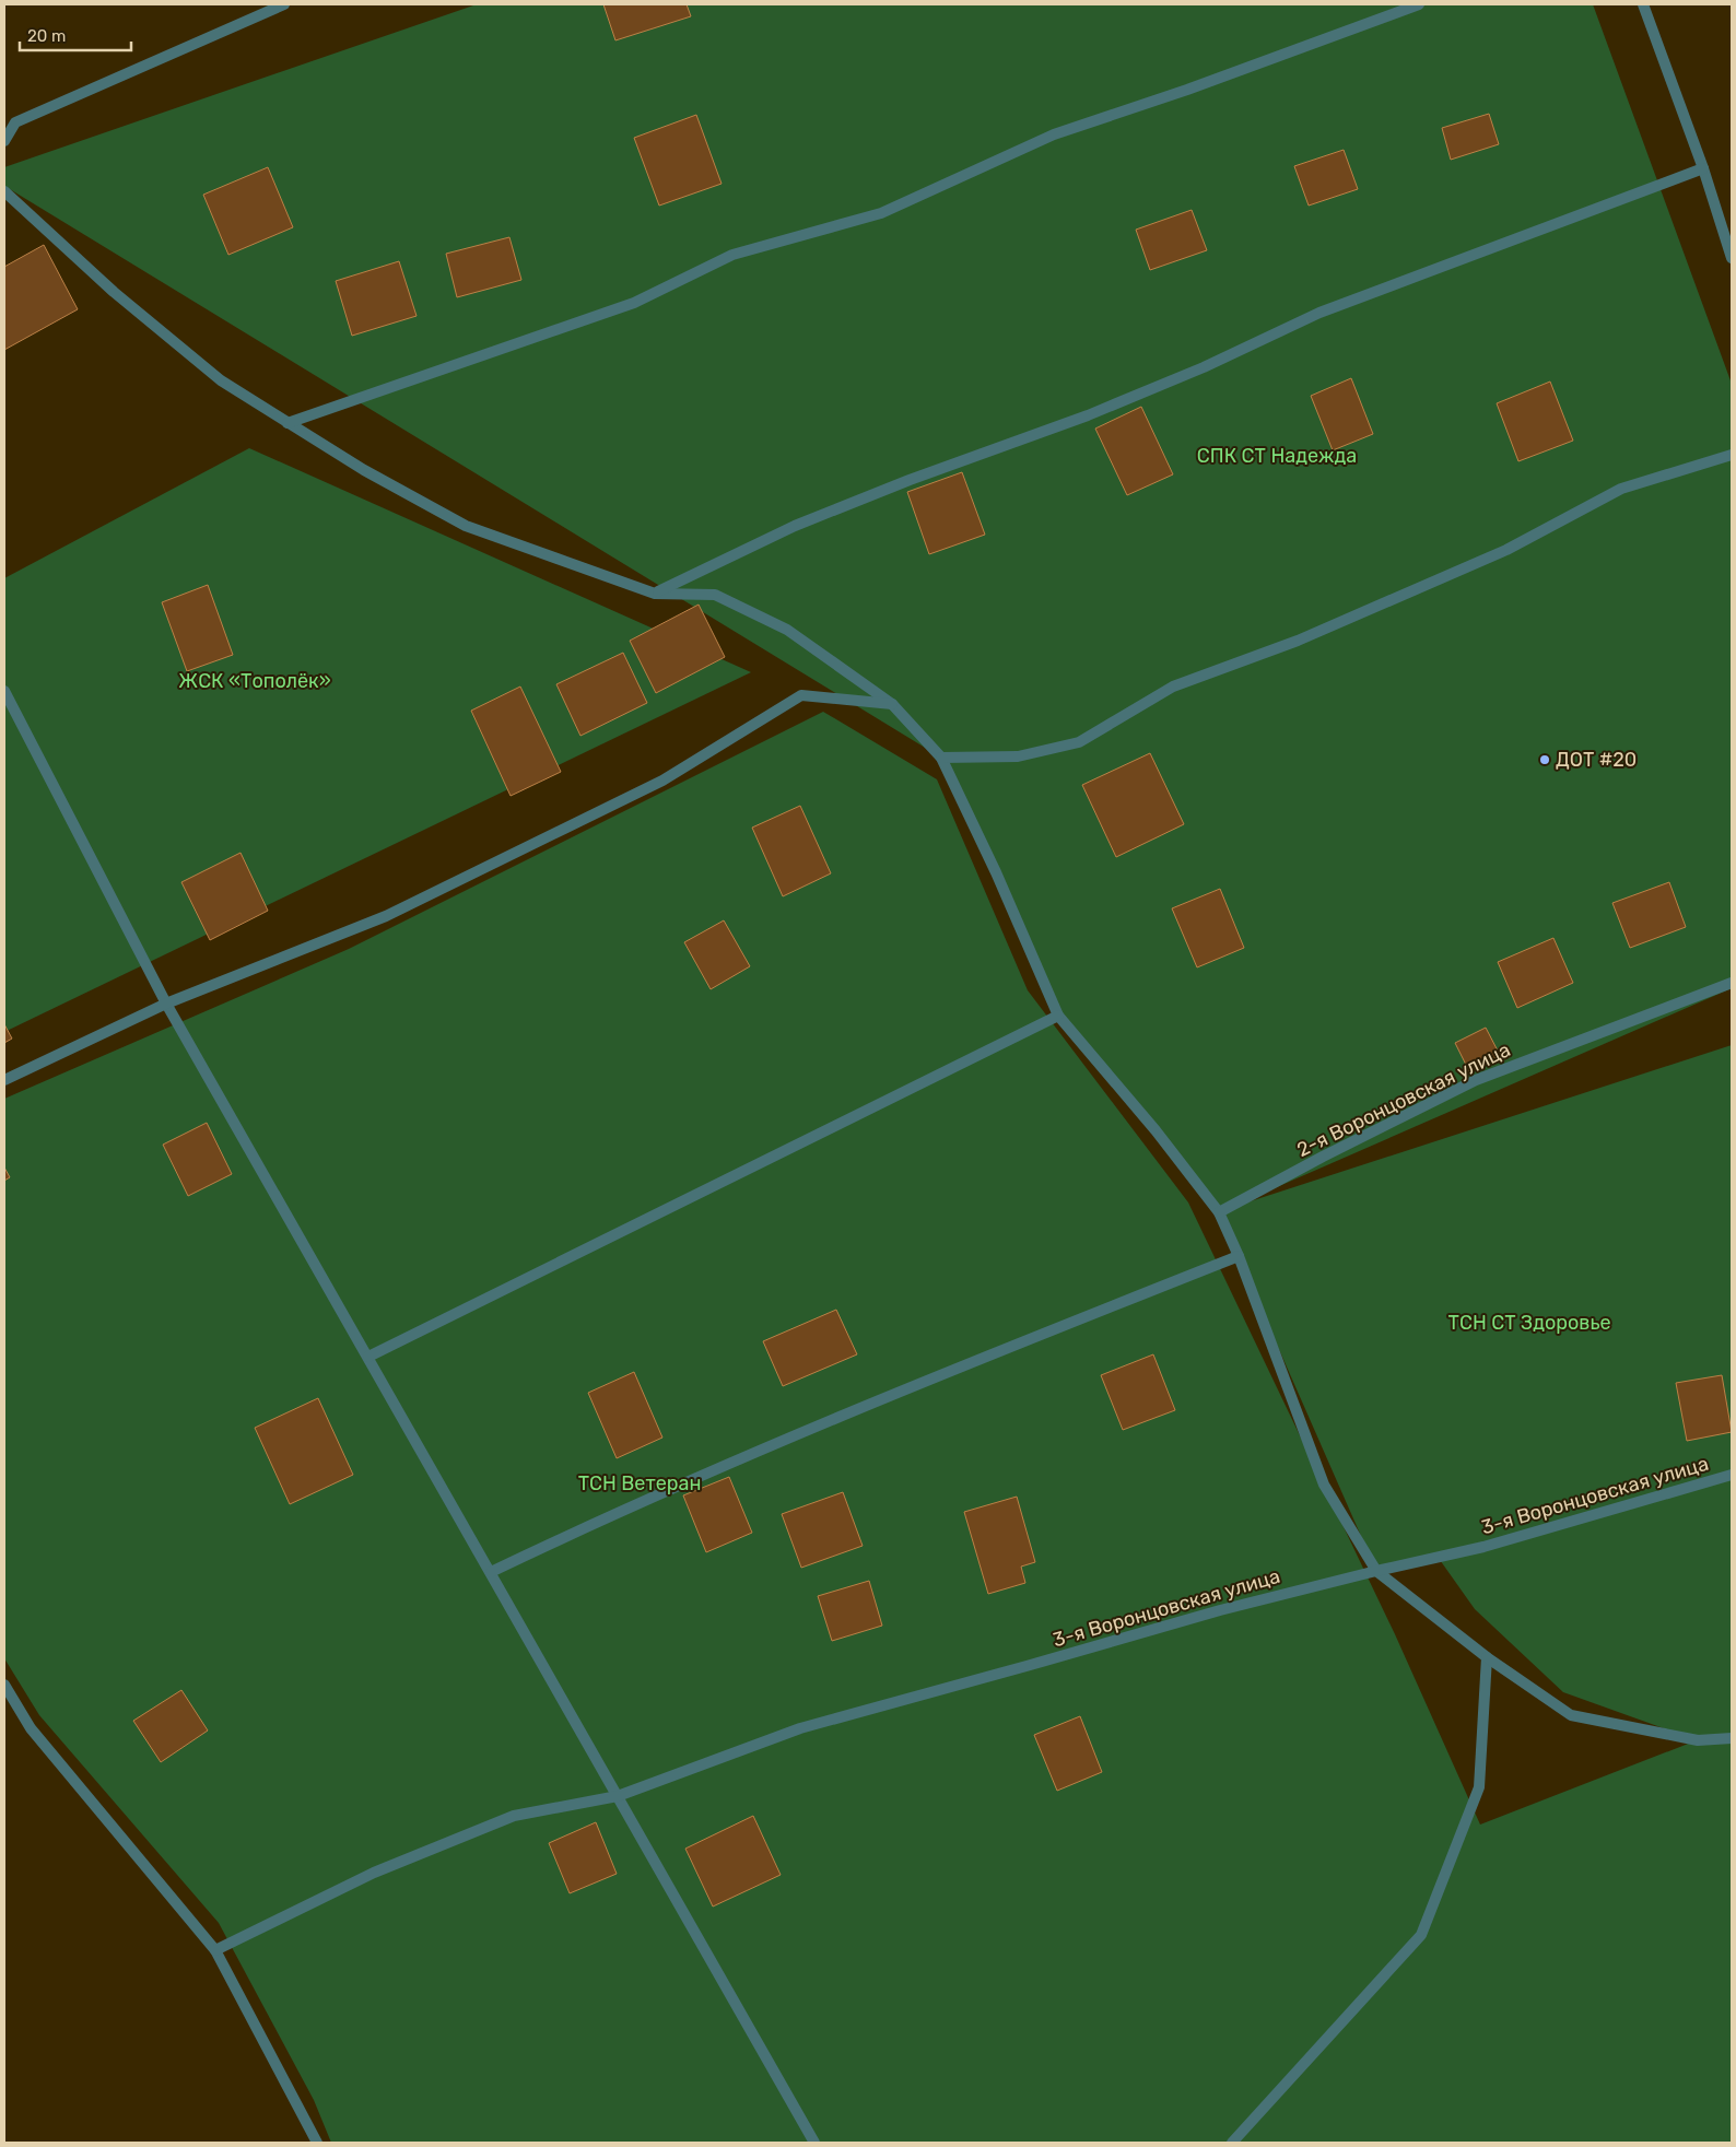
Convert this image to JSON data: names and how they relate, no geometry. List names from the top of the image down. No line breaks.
{"streets":{"lane":["2-я Воронцовская улица","3-я Воронцовская улица"]},"parks":["СПК СТ Надежда","ЖСК «Тополёк»","ТСН СТ Здоровье","ТСН Ветеран"],"places":["ДОТ #20"],"scale_bar":"20 m"}
